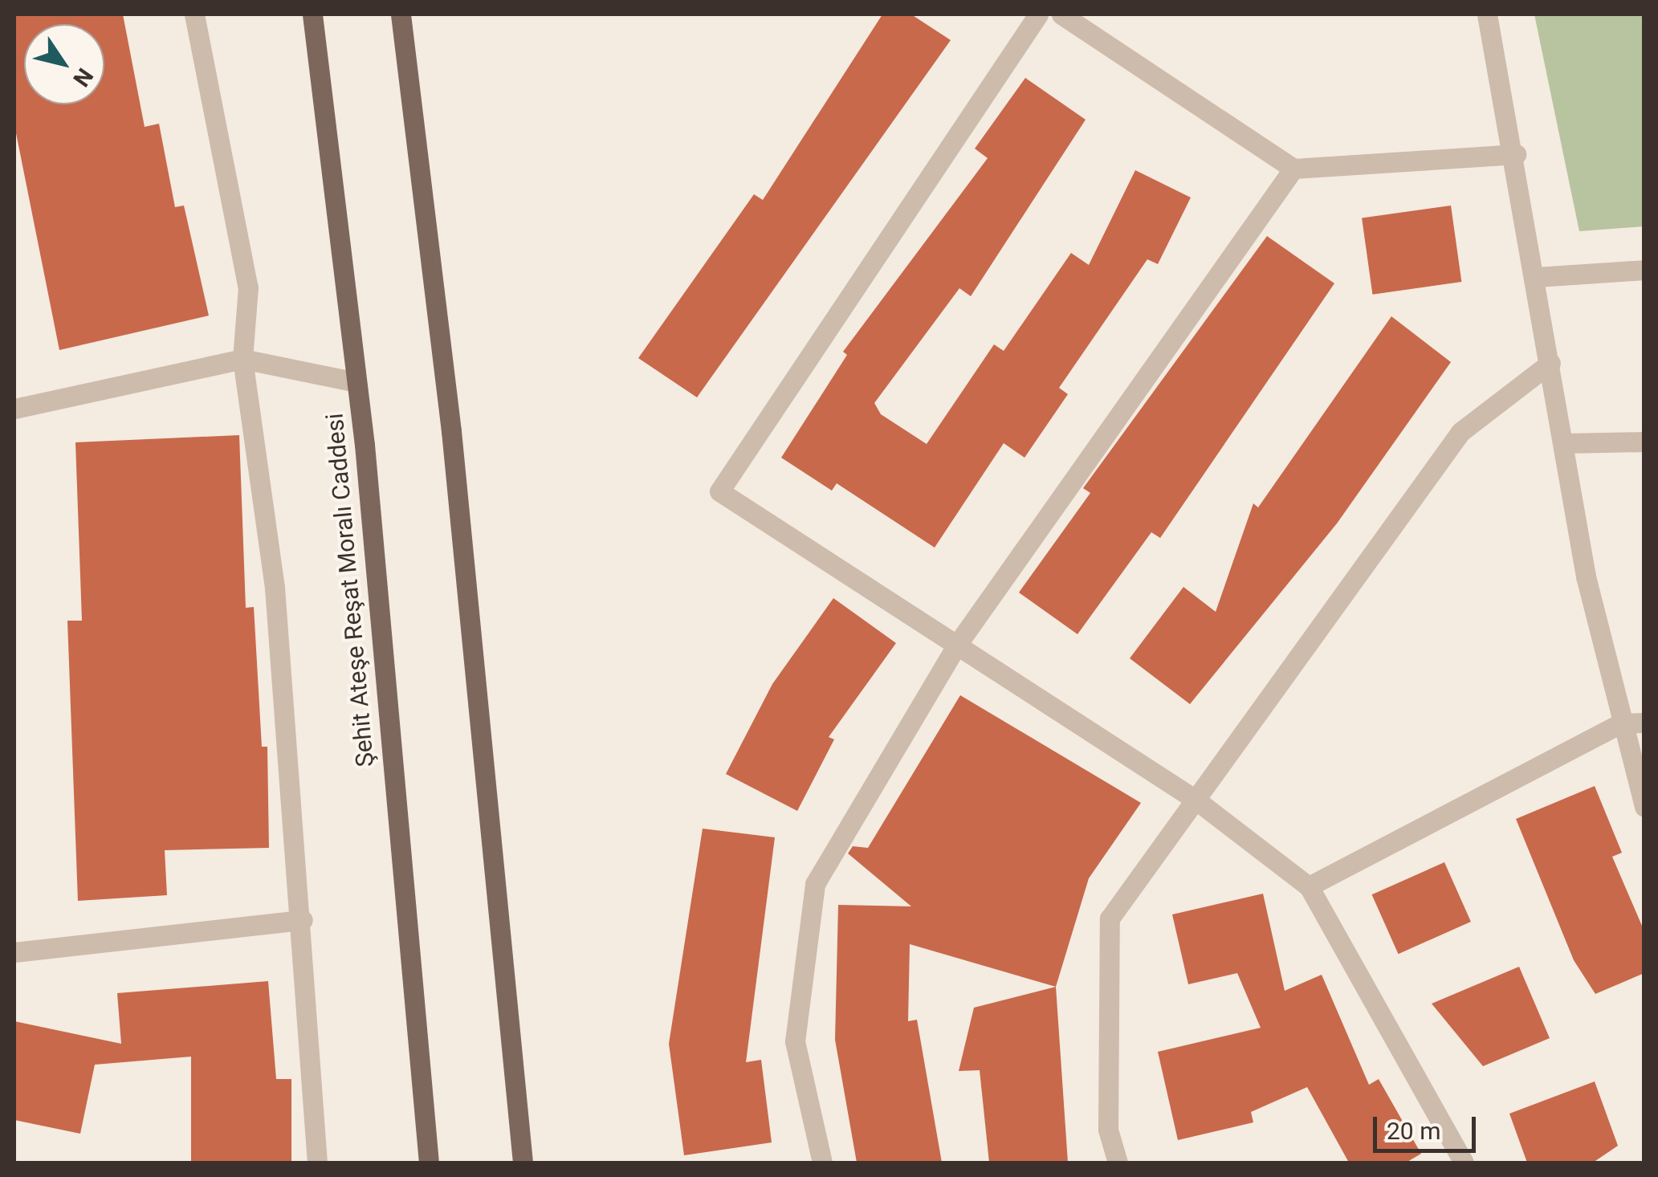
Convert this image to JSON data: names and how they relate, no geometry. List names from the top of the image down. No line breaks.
{"streets":{"main road":["Şehit Ateşe Reşat Moralı Caddesi"]},"scale_bar":"20 m","north":"bottom right"}
